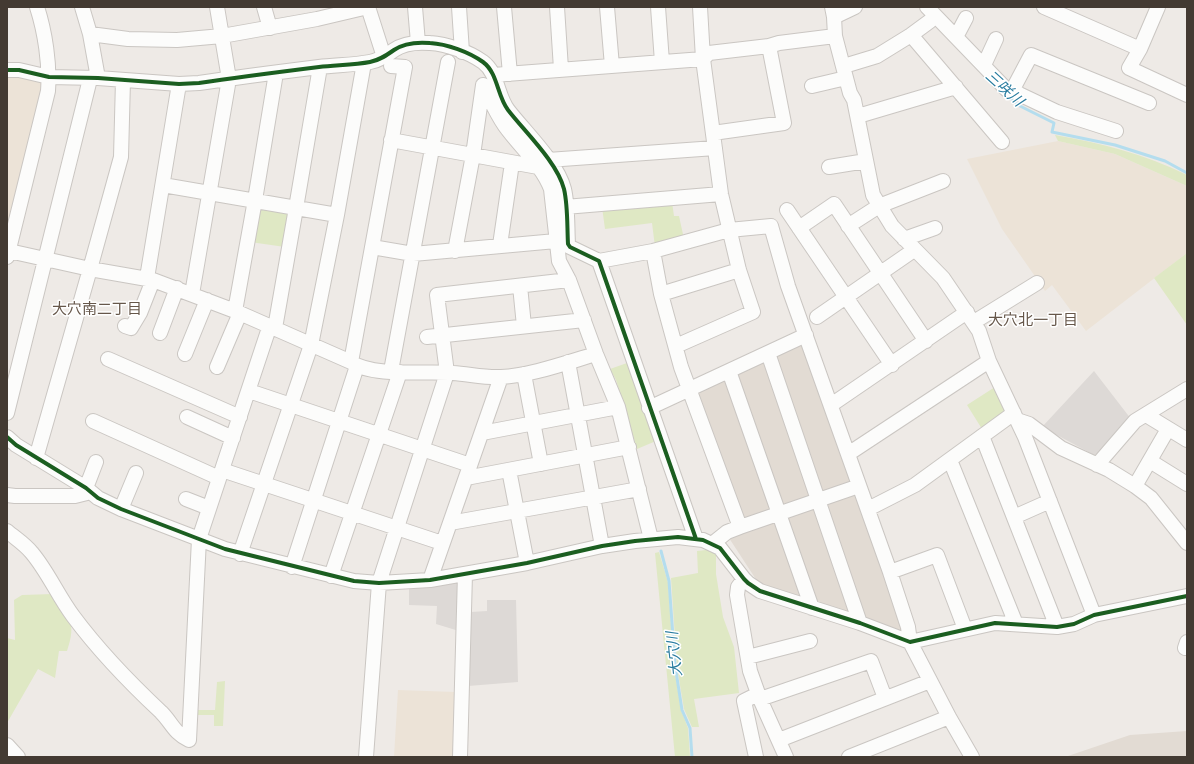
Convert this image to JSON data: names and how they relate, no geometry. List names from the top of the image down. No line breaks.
{"districts":["大穴南二丁目","大穴北一丁目"],"water":["三咲川","大穴川"]}
